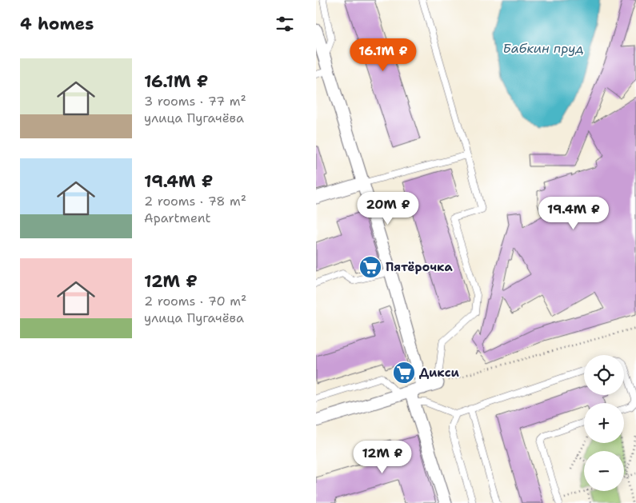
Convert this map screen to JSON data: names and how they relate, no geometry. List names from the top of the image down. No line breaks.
{"water":["Бабкин пруд"],"places":{"supermarket":["Пятёрочка","Дикси"]},"page":{"heading":"4 homes","price":["16.1M ₽","20M ₽","19.4M ₽","12M ₽"],"list":[{"name":"16.1M ₽","note":"3 rooms · 77 m² · улица Пугачёва"},{"name":"19.4M ₽","note":"2 rooms · 78 m² · Apartment"},{"name":"12M ₽","note":"2 rooms · 70 m² · улица Пугачёва"}],"map_buttons":["+","−"]}}
